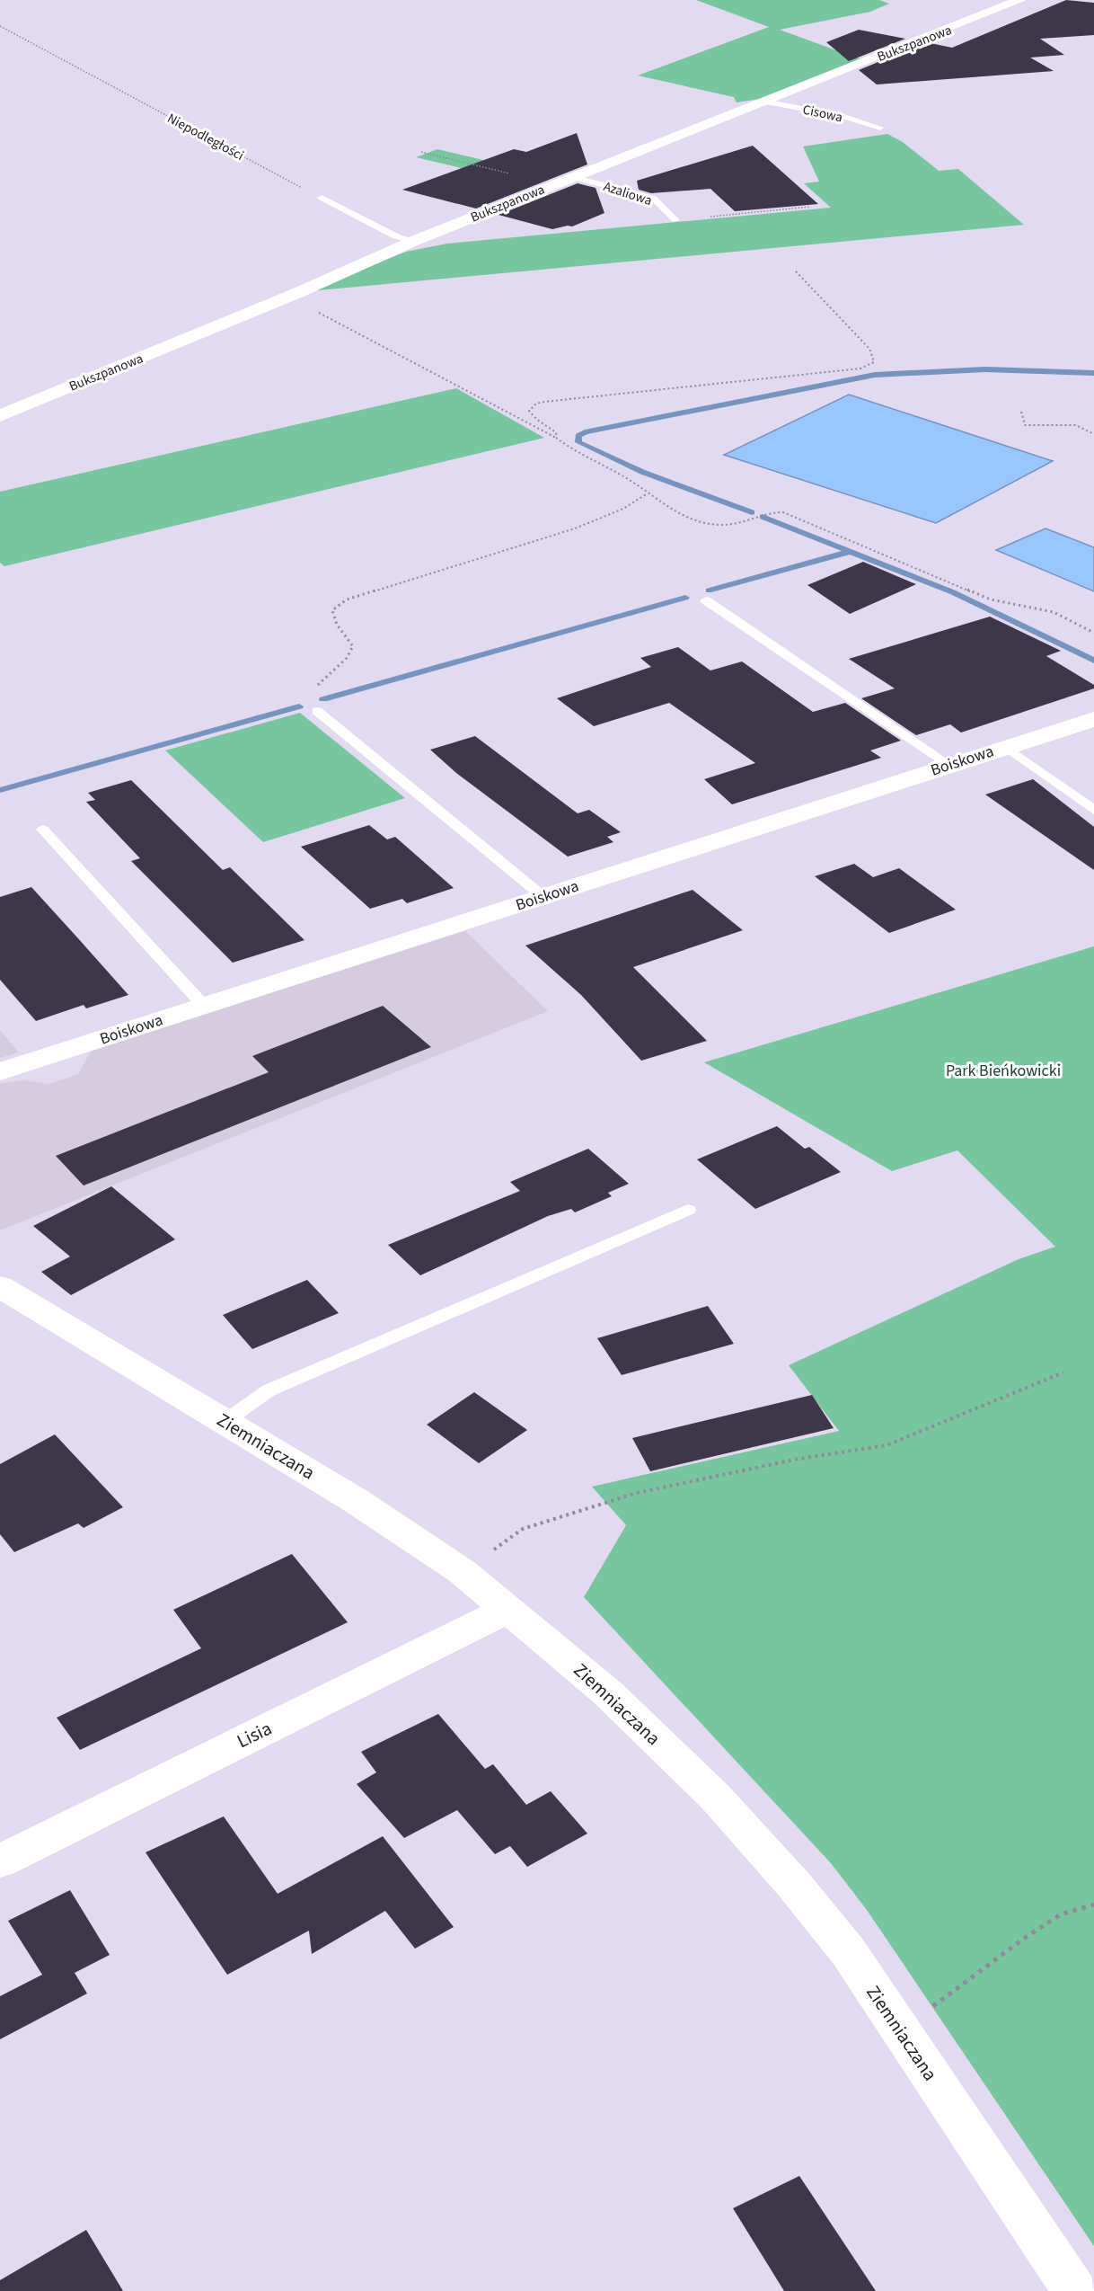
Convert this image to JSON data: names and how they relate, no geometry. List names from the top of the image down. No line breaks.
{"streets":{"street":["Bukszpanowa","Boiskowa","Ziemniaczana","Lisia"],"lane":["Cisowa","Azaliowa"],"path":["Niepodległości"]},"crossings":[["Bukszpanowa","Cisowa"],["Bukszpanowa","Azaliowa"],["Ziemniaczana","Lisia"]],"parks":["Park Bieńkowicki"]}
